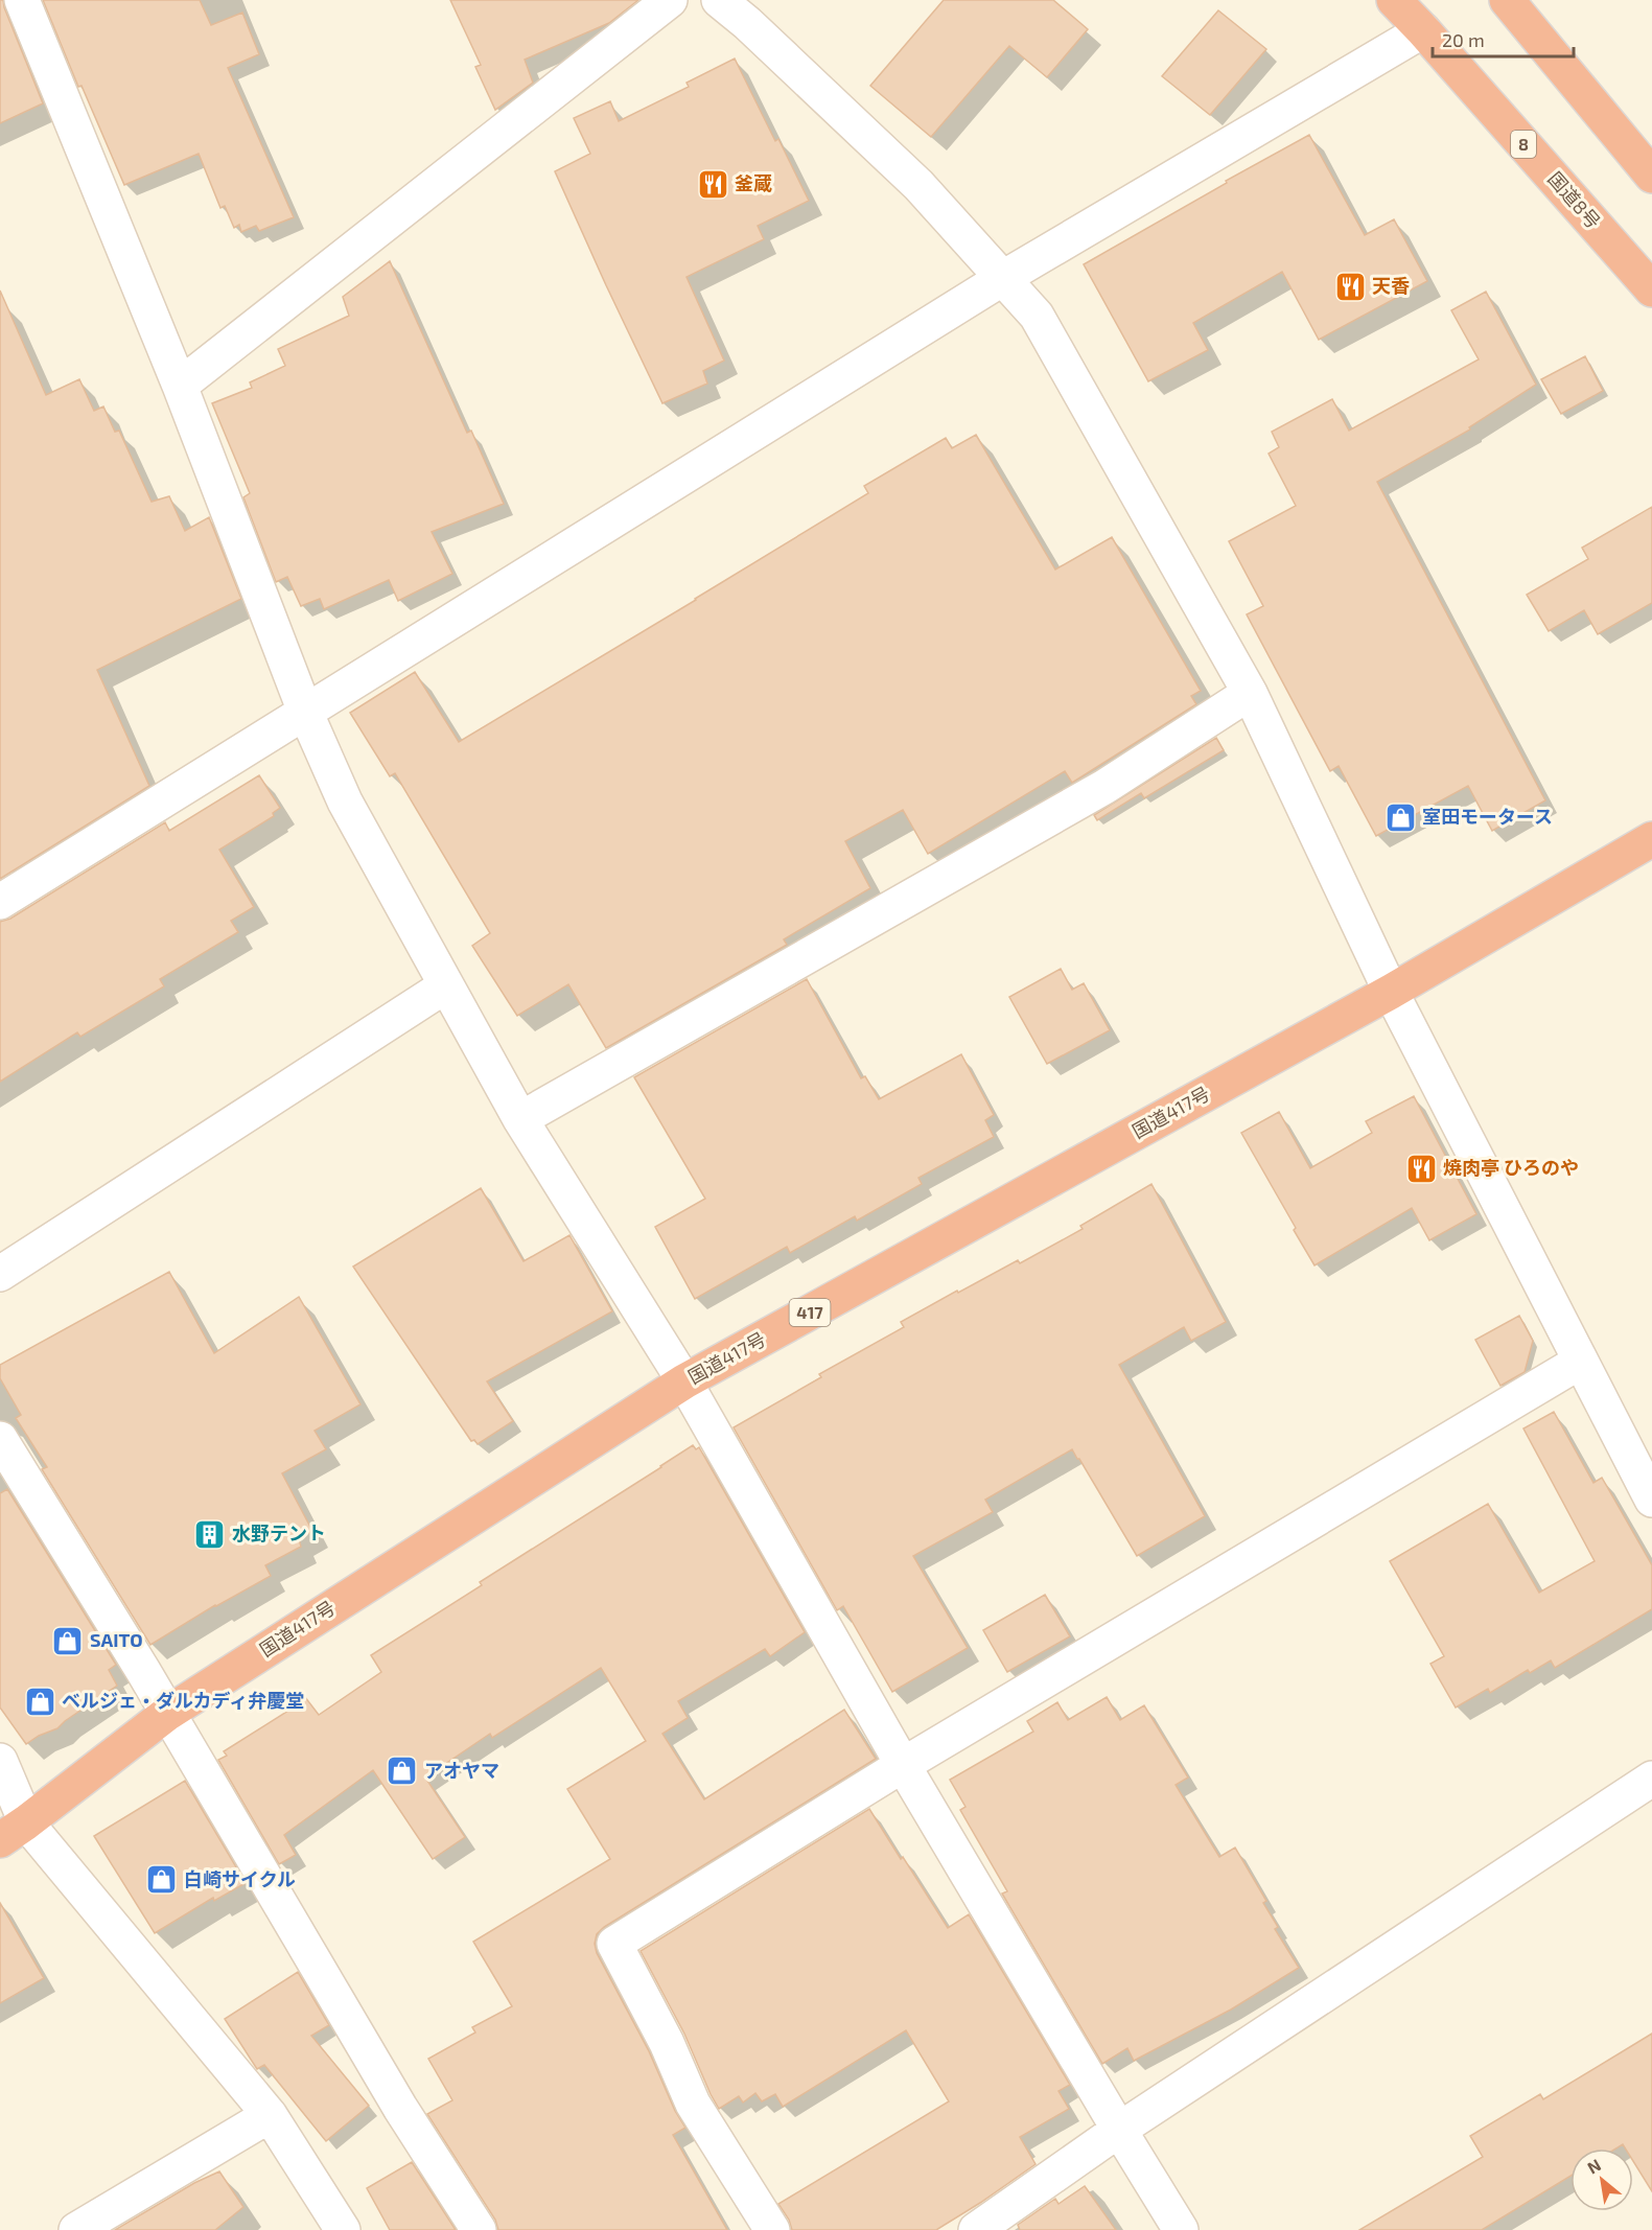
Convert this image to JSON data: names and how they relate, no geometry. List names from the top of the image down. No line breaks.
{"streets":{"highway":["8","国道8号","国道417号","417"]},"places":{"restaurant":["釜蔵","天香","焼肉亭 ひろのや"],"shop":["室田モータース","SAITO","ベルジェ・ダルカディ弁慶堂","アオヤマ","白崎サイクル"],"building":["水野テント"]},"scale_bar":"20 m","north":"top left"}
